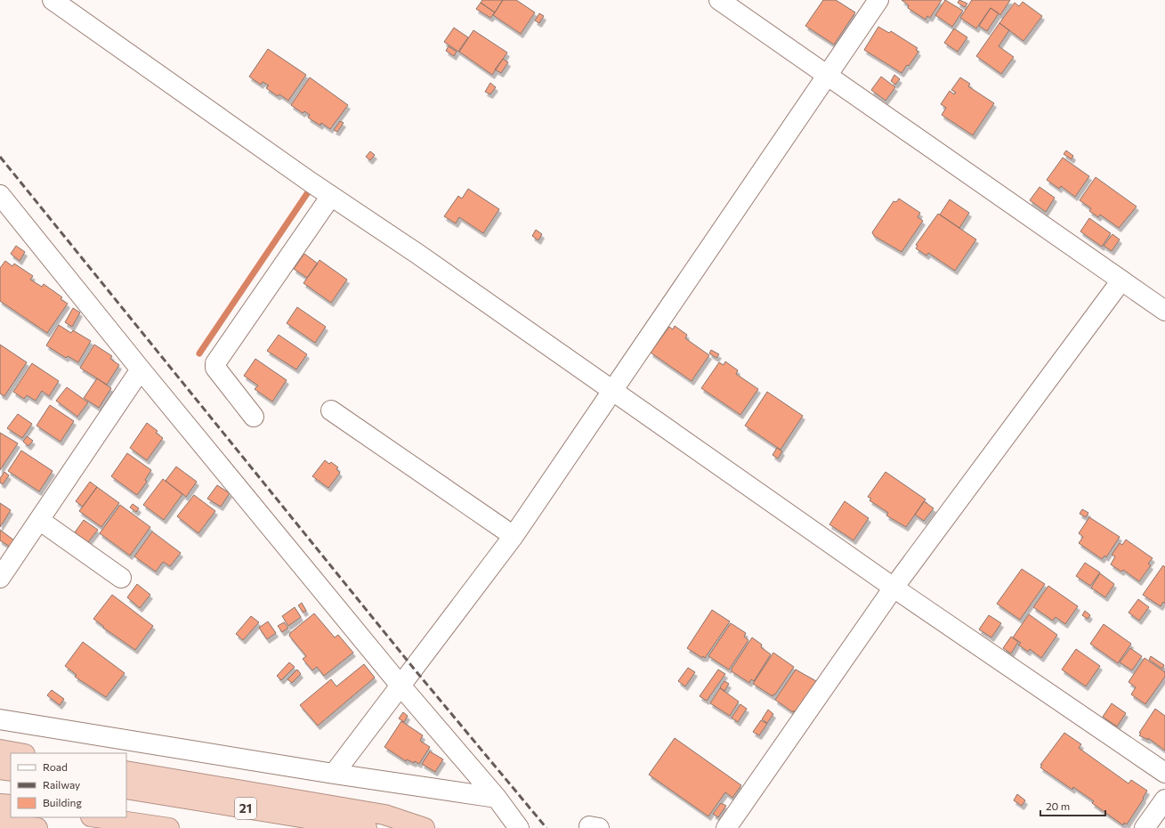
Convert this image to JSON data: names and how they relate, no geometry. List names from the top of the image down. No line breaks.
{"streets":{"highway":["21"]},"legend":["Road","Railway","Building"],"scale_bar":"20 m"}
